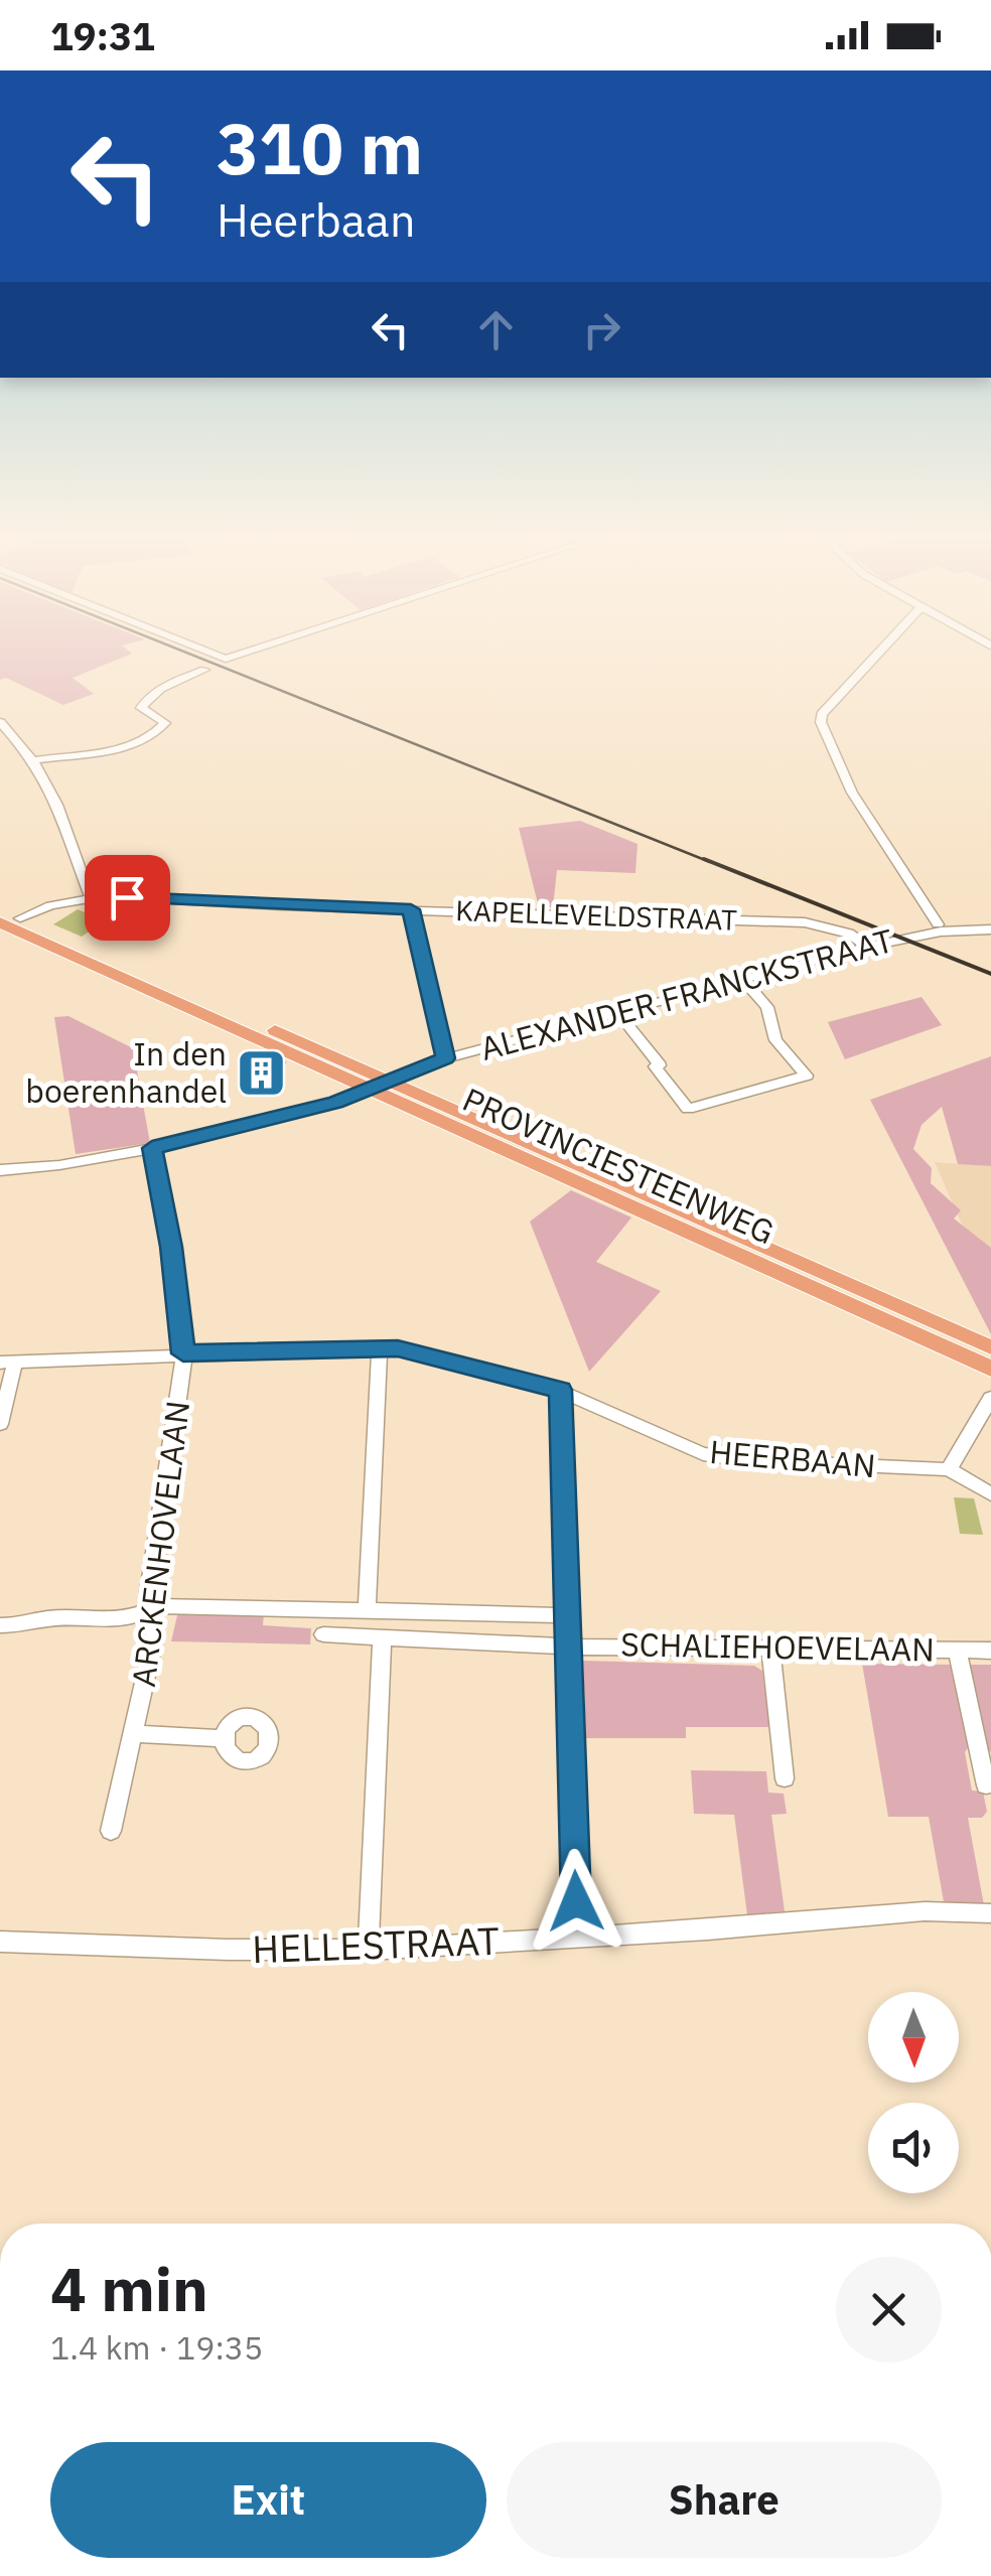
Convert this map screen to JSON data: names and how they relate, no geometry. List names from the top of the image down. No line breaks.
{"streets":{"main road":["PROVINCIESTEENWEG"],"street":["KAPELLEVELDSTRAAT","ALEXANDER FRANCKSTRAAT","HEERBAAN","ARCKENHOVELAAN","SCHALIEHOEVELAAN","HELLESTRAAT"]},"crossings":[["KAPELLEVELDSTRAAT","ALEXANDER FRANCKSTRAAT"],["KAPELLEVELDSTRAAT","PROVINCIESTEENWEG"],["ALEXANDER FRANCKSTRAAT","PROVINCIESTEENWEG"],["ALEXANDER FRANCKSTRAAT","ARCKENHOVELAAN"],["HEERBAAN","ARCKENHOVELAAN"]],"places":{"building":["In den boerenhandel"]},"north":"bottom","page":{"status":"19:31","turn":["310 m","Heerbaan"],"heading":["4 min","1.4 km · 19:35"],"buttons":["Exit","Share"]}}
